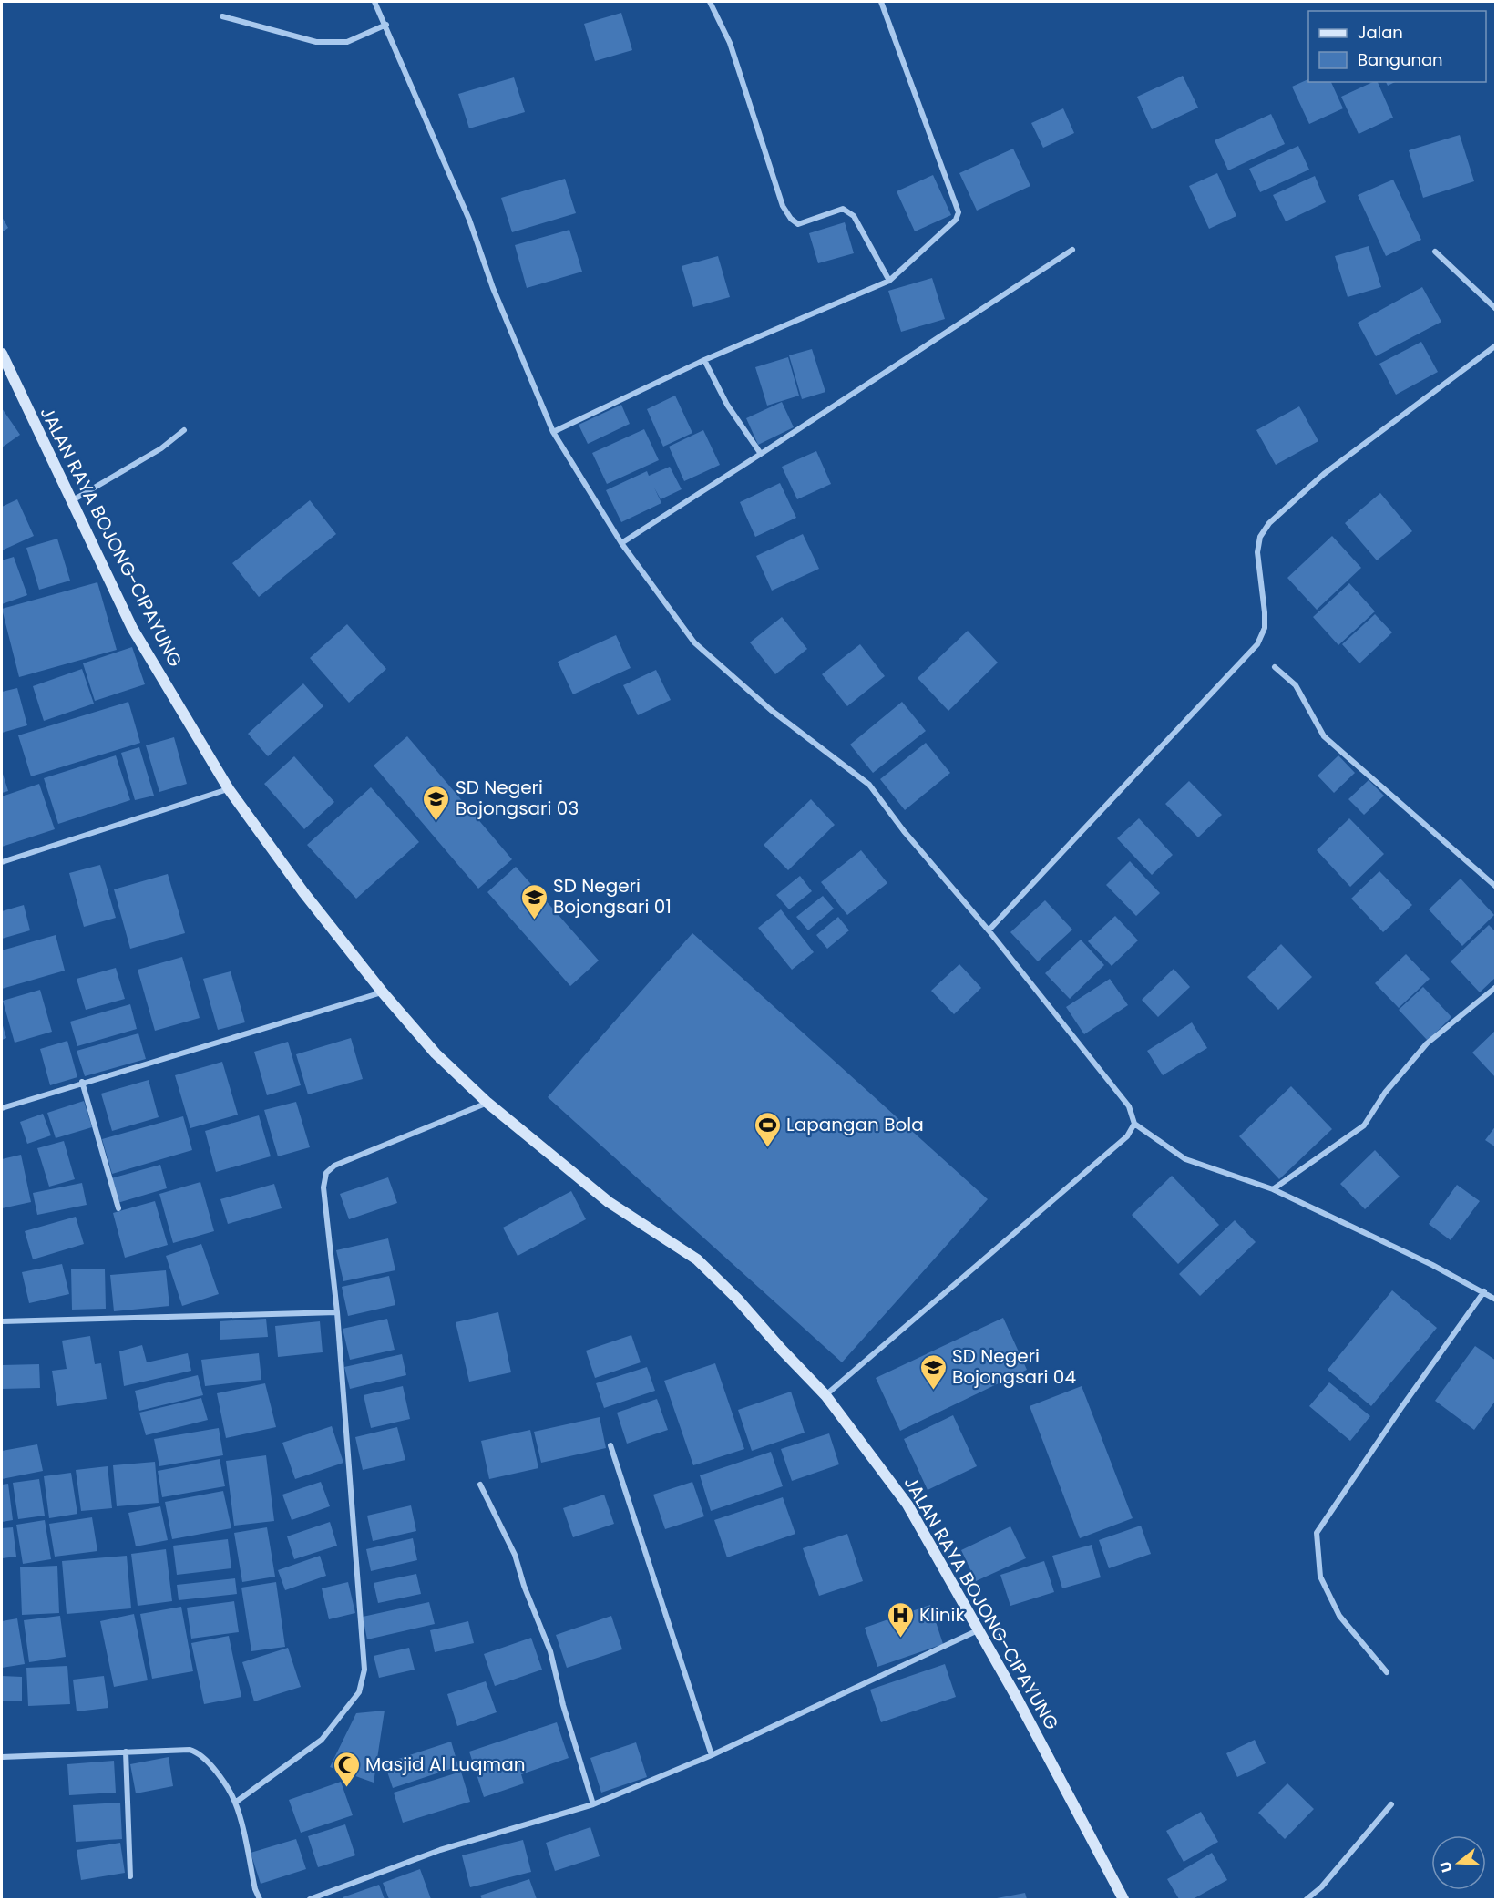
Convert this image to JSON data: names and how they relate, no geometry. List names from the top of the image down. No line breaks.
{"streets":{"street":["JALAN RAYA BOJONG-CIPAYUNG"]},"places":{"school or university":["SD Negeri Bojongsari 03","SD Negeri Bojongsari 01","SD Negeri Bojongsari 04"],"sports":["Lapangan Bola"],"hospital":["Klinik"],"mosque":["Masjid Al Luqman"]},"legend":["Jalan","Bangunan"],"north":"left"}
